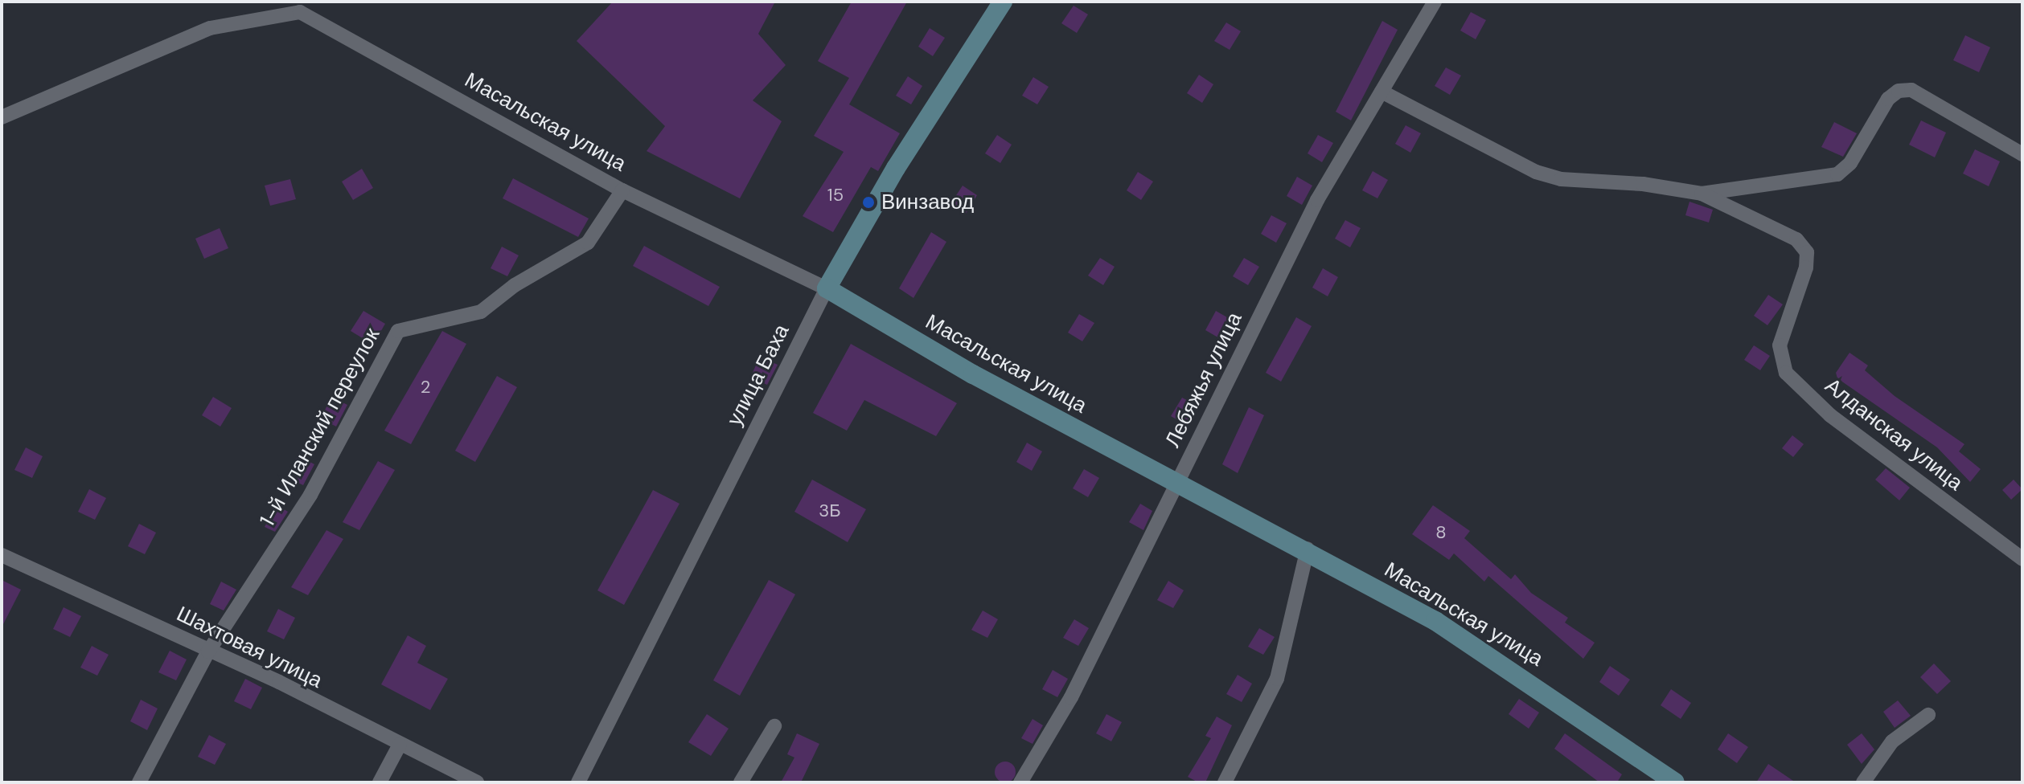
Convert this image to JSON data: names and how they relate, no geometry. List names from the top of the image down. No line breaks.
{"streets":{"street":["Масальская улица","улица Баха","Лебяжья улица","1-й Иланский переулок","Алданская улица","Шахтовая улица"]},"crossings":[["Масальская улица","улица Баха"],["Масальская улица","Лебяжья улица"],["Масальская улица","1-й Иланский переулок"],["1-й Иланский переулок","Шахтовая улица"]],"places":["Винзавод"],"house_numbers":["15","2","3Б","8"]}
